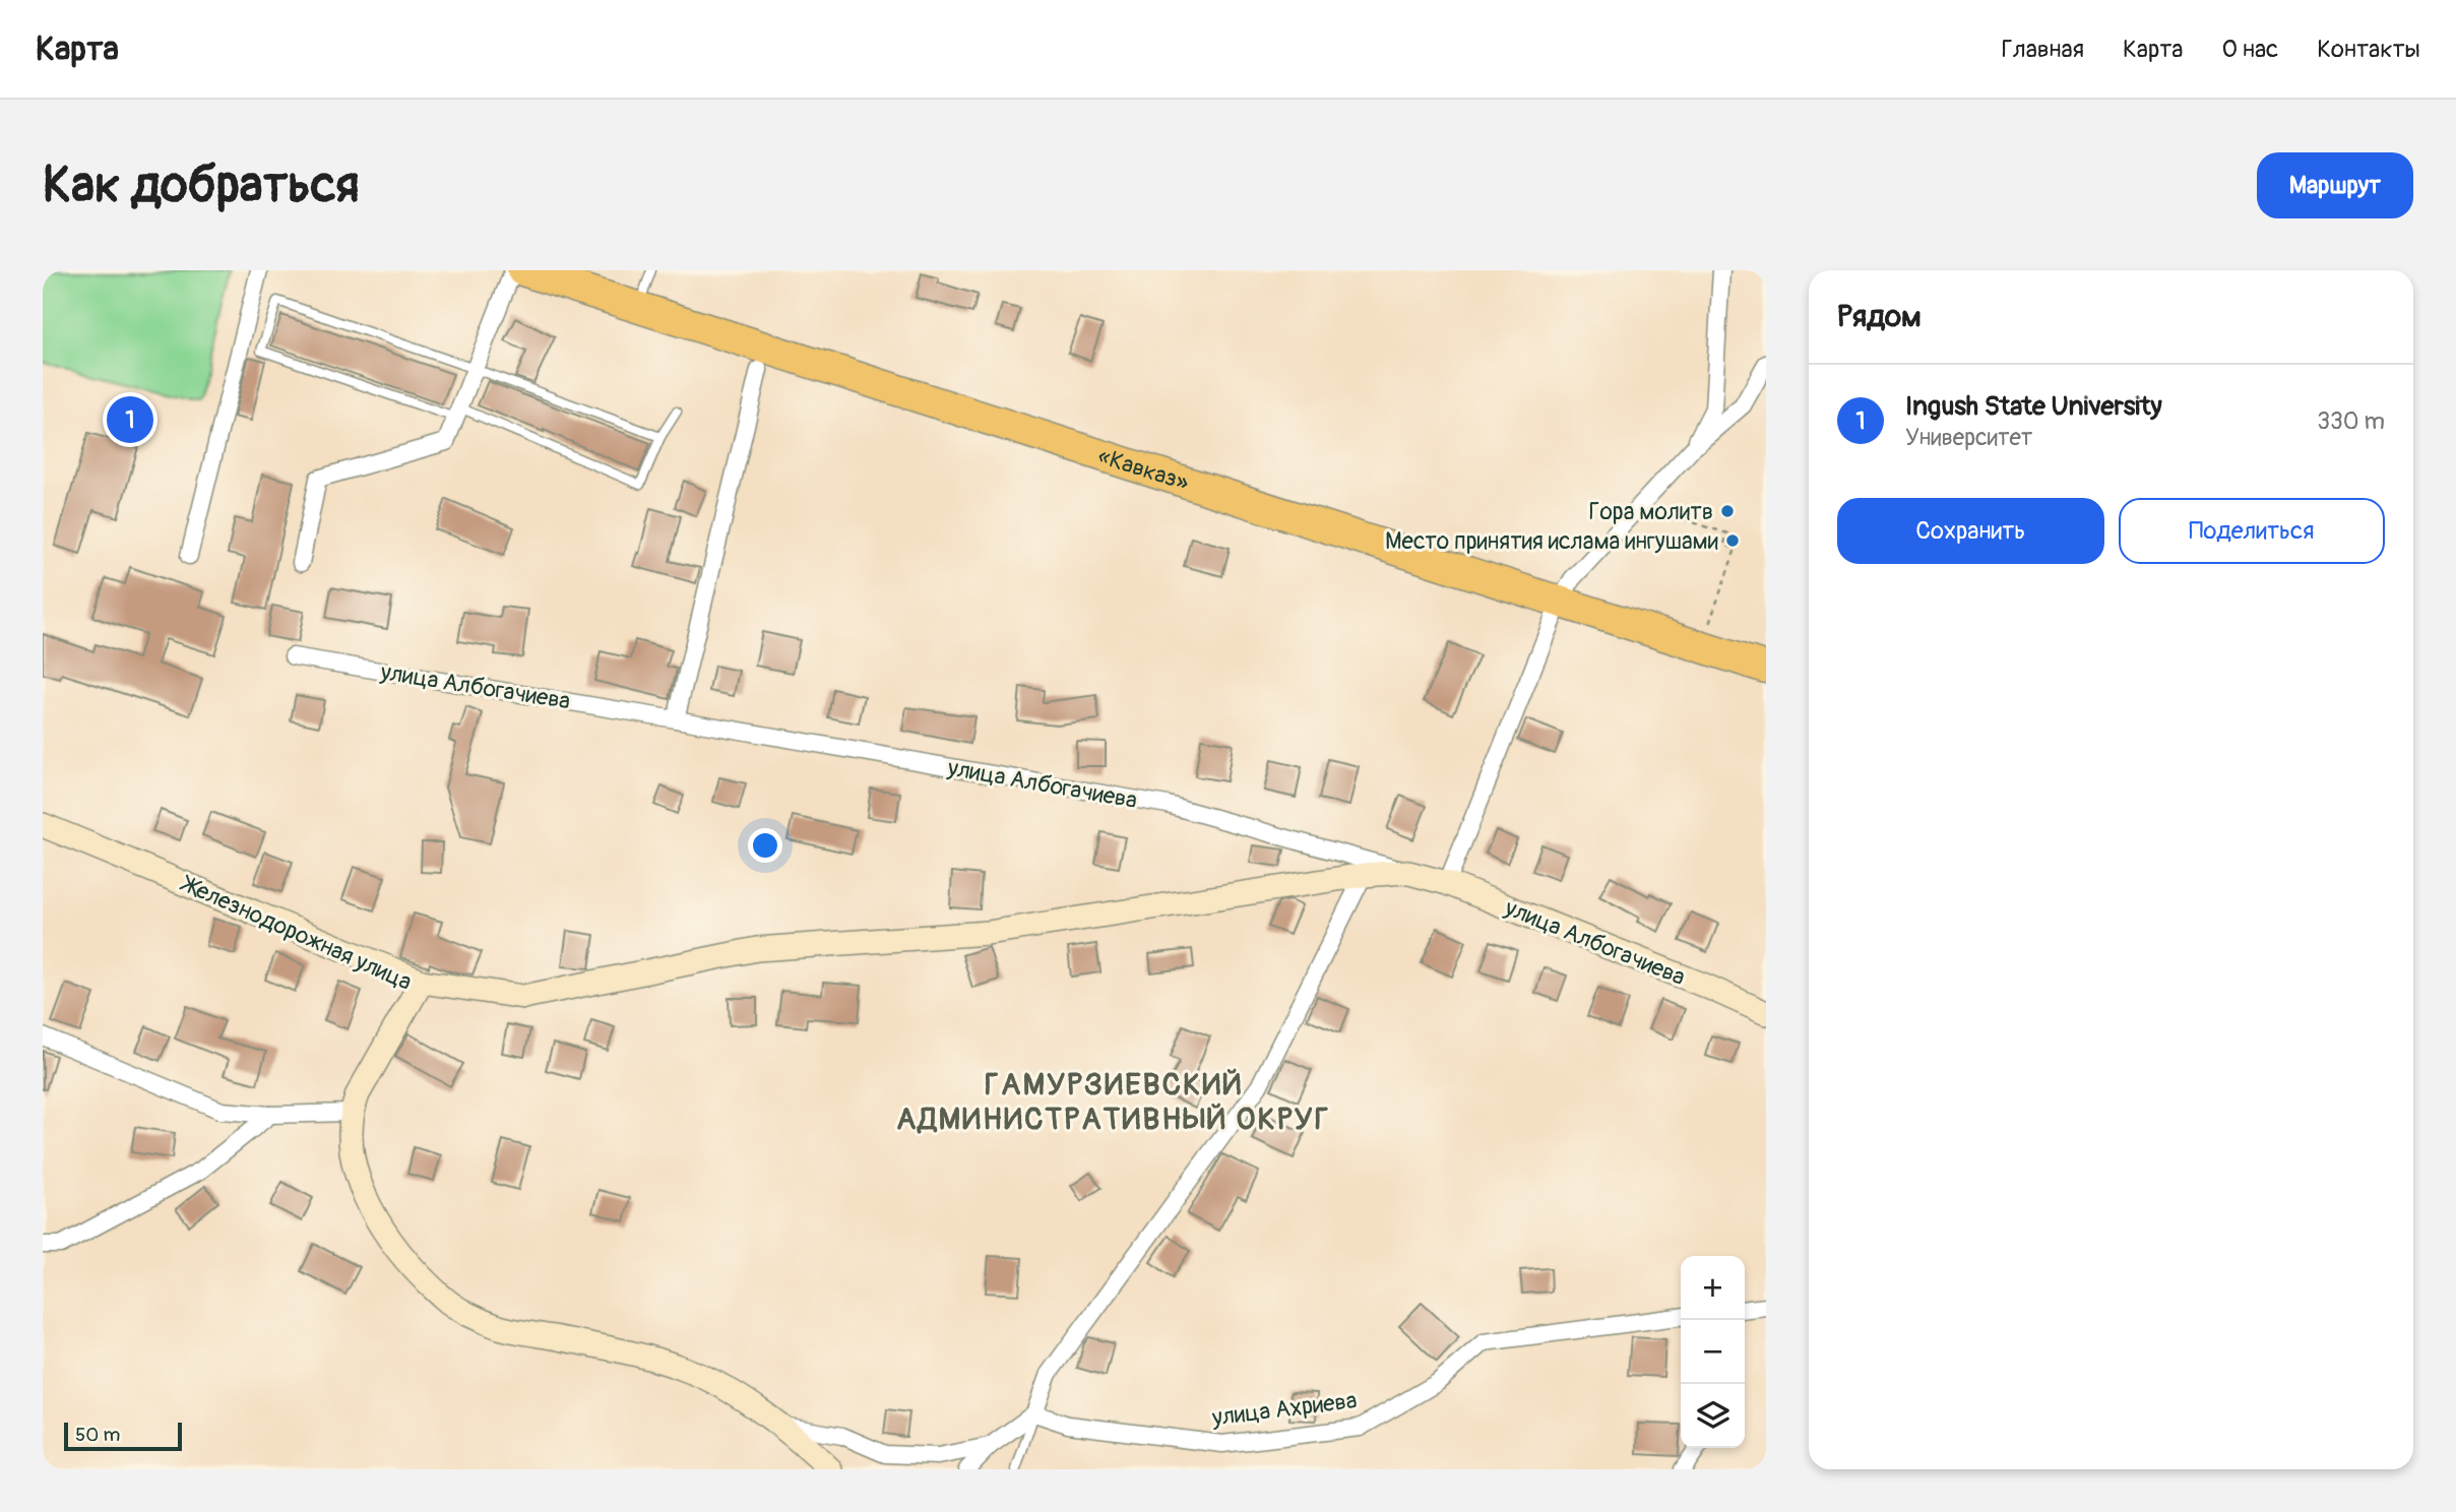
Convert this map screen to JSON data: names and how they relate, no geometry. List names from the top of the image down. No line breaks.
{"streets":{"highway":["«Кавказ»"],"street":["улица Албогачиева","Железнодорожная улица","улица Ахриева"]},"districts":["ГАМУРЗИЕВСКИЙ АДМИНИСТРАТИВНЫЙ ОКРУГ"],"places":["Гора молитв","Место принятия ислама ингушами"],"scale_bar":"50 m","page":{"header":"Карта","nav":["Главная","Карта","О нас","Контакты"],"buttons":["Маршрут",["Сохранить","Поделиться"]],"title":"Как добраться","heading":"Рядом","list":[{"mark":"1","name":"Ingush State University","note":"Университет","value":"330 m"}],"pins":"1","map_buttons":["+","−"],"scale":"50 m"}}
